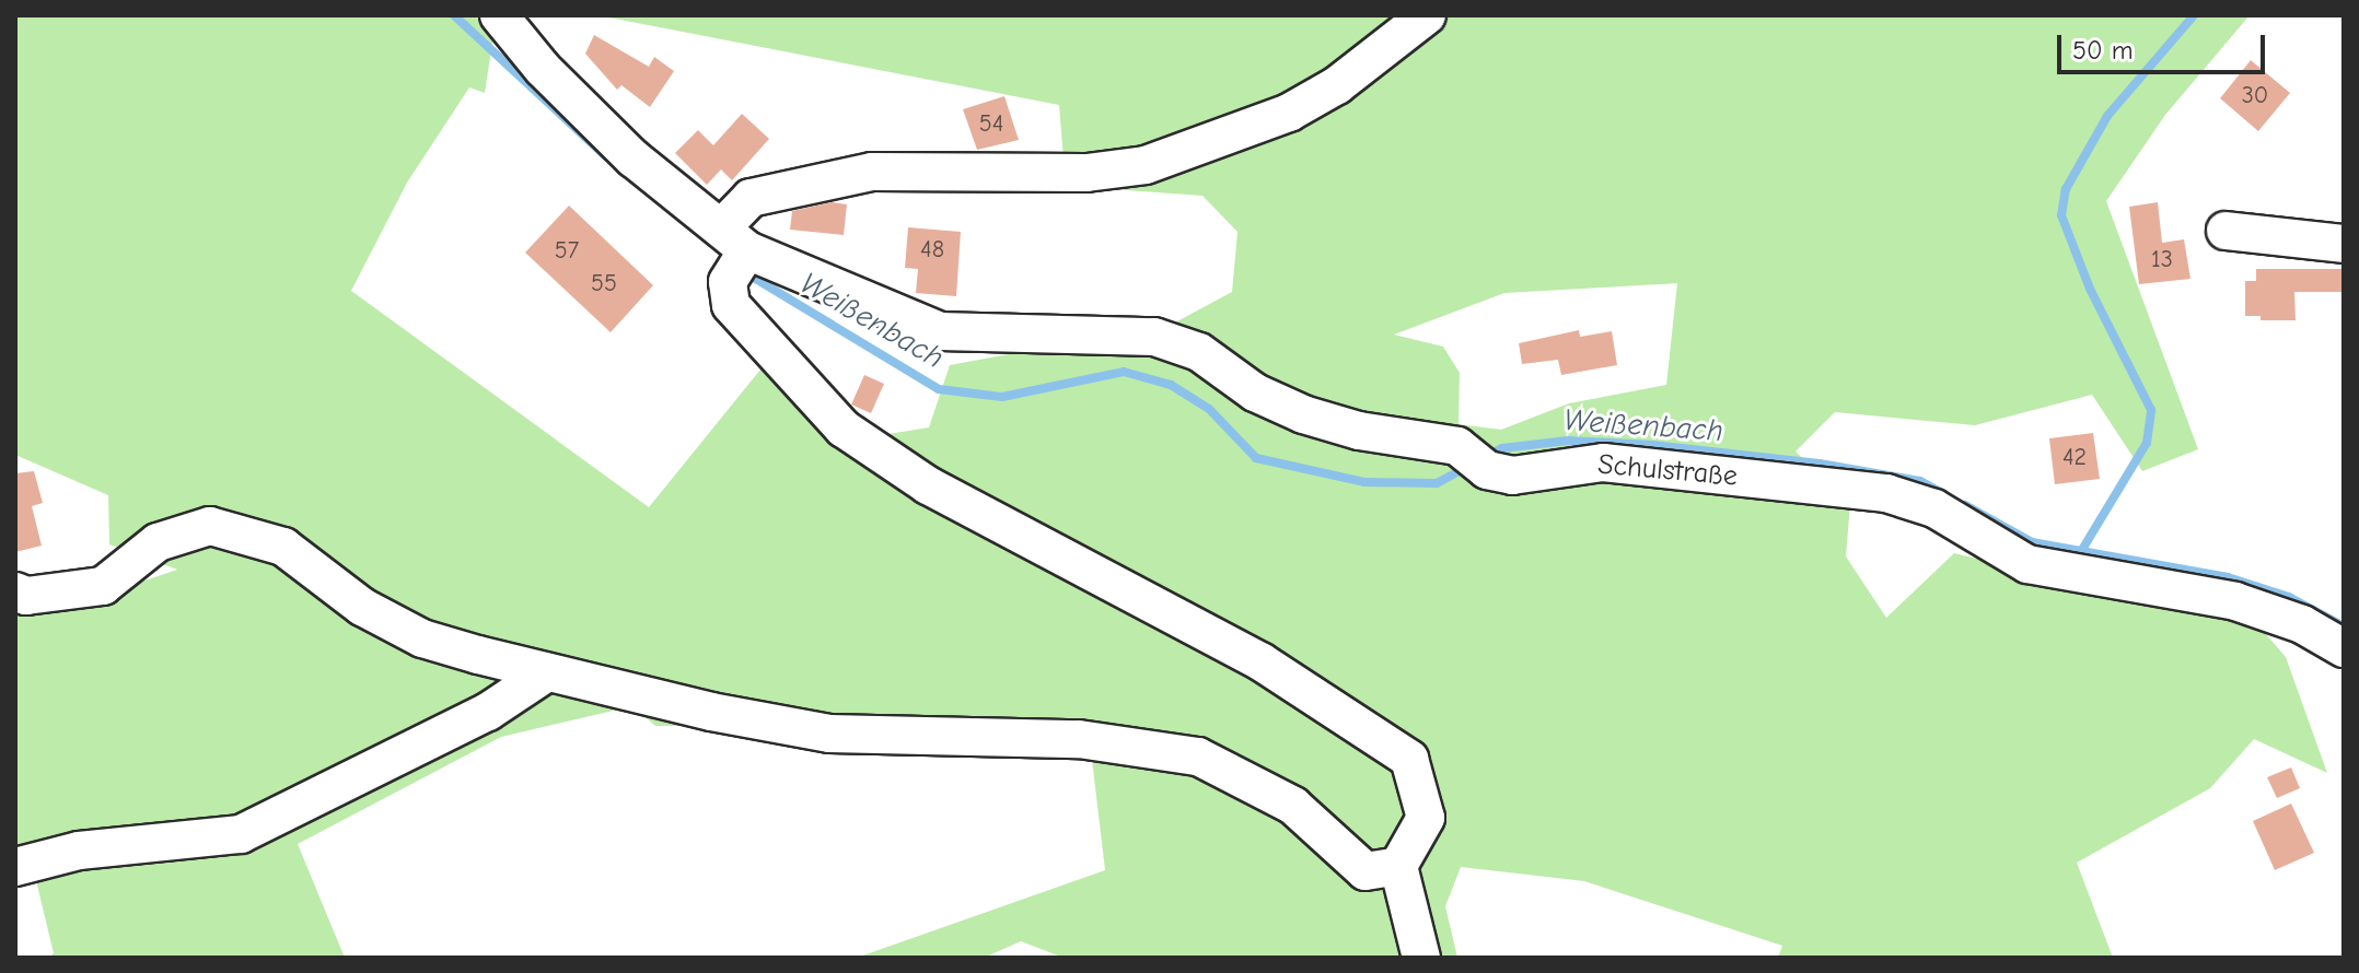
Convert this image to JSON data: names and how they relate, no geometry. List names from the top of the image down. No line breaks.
{"streets":{"street":["Schulstraße"]},"water":["Weißenbach"],"house_numbers":["30","54","48","57","13","55","42"],"scale_bar":"50 m"}
